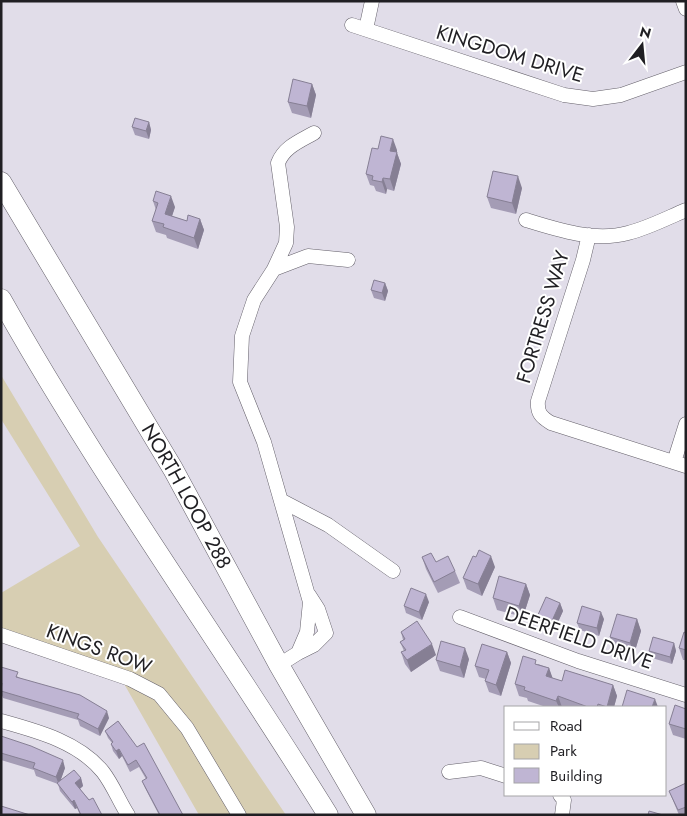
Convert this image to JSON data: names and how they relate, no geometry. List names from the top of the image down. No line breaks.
{"streets":{"highway":["NORTH LOOP 288"],"street":["KINGDOM DRIVE","FORTRESS WAY","DEERFIELD DRIVE","KINGS ROW"]},"legend":["Road","Park","Building"],"north":"top"}
